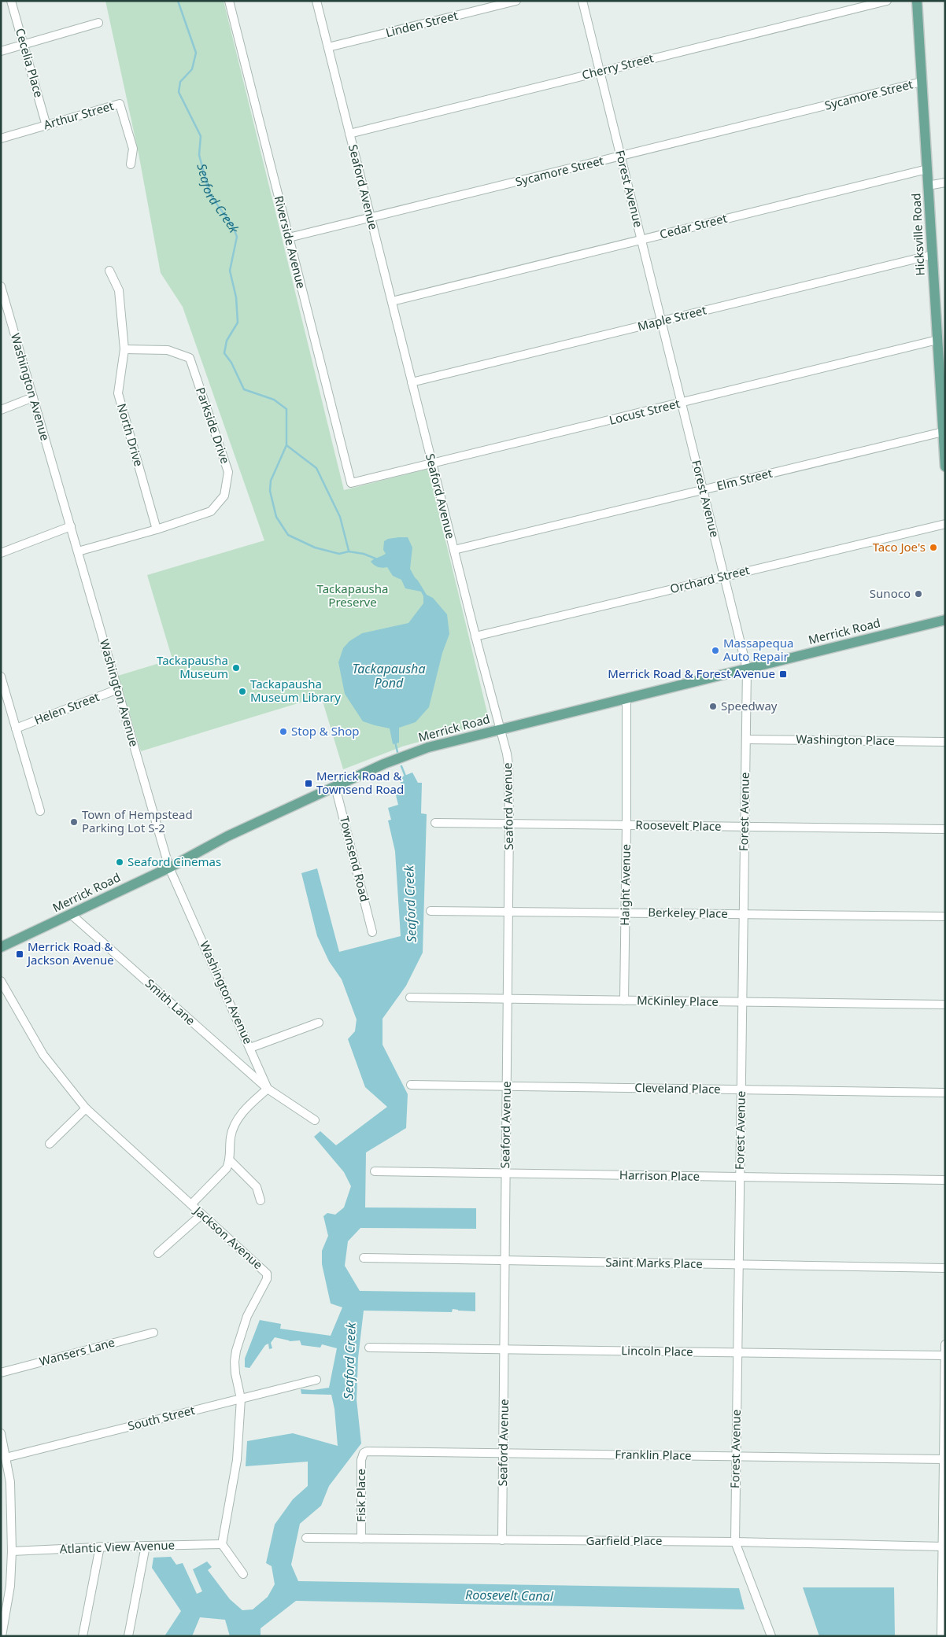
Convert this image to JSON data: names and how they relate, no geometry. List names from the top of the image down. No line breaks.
{"streets":{"main road":["Hicksville Road","Merrick Road"],"street":["Linden Street","Cecelia Place","Cherry Street","Sycamore Street","Arthur Street","Seaford Avenue","Forest Avenue","Cedar Street","Riverside Avenue","Maple Street","Washington Avenue","Locust Street","Parkside Drive","North Drive","Elm Street","Orchard Street","Helen Street","Washington Place","Roosevelt Place","Townsend Road","Haight Avenue","Berkeley Place","McKinley Place","Smith Lane","Cleveland Place","Harrison Place","Jackson Avenue","Saint Marks Place","Lincoln Place","Wansers Lane","South Street","Franklin Place","Fisk Place","Garfield Place","Atlantic View Avenue"]},"crossings":[["Linden Street","Seaford Avenue"],["Cecelia Place","Arthur Street"],["Cherry Street","Seaford Avenue"],["Cherry Street","Forest Avenue"],["Sycamore Street","Seaford Avenue"],["Sycamore Street","Forest Avenue"],["Sycamore Street","Hicksville Road"],["Sycamore Street","Riverside Avenue"],["Seaford Avenue","Cedar Street"],["Seaford Avenue","Maple Street"],["Seaford Avenue","Locust Street"],["Seaford Avenue","Elm Street"],["Seaford Avenue","Orchard Street"],["Seaford Avenue","Merrick Road"],["Seaford Avenue","Roosevelt Place"],["Seaford Avenue","Berkeley Place"],["Seaford Avenue","McKinley Place"],["Seaford Avenue","Cleveland Place"],["Seaford Avenue","Harrison Place"],["Seaford Avenue","Saint Marks Place"],["Seaford Avenue","Lincoln Place"],["Seaford Avenue","Franklin Place"],["Seaford Avenue","Garfield Place"],["Forest Avenue","Cedar Street"],["Forest Avenue","Maple Street"],["Forest Avenue","Locust Street"],["Forest Avenue","Elm Street"],["Forest Avenue","Orchard Street"],["Forest Avenue","Merrick Road"],["Forest Avenue","Washington Place"],["Forest Avenue","Roosevelt Place"],["Forest Avenue","Berkeley Place"],["Forest Avenue","McKinley Place"],["Forest Avenue","Cleveland Place"],["Forest Avenue","Harrison Place"],["Forest Avenue","Saint Marks Place"],["Forest Avenue","Lincoln Place"],["Forest Avenue","Franklin Place"],["Forest Avenue","Garfield Place"],["Cedar Street","Hicksville Road"],["Hicksville Road","Maple Street"],["Hicksville Road","Locust Street"],["Hicksville Road","Elm Street"],["Riverside Avenue","Locust Street"],["Washington Avenue","Parkside Drive"],["Washington Avenue","Merrick Road"],["Washington Avenue","Helen Street"],["Washington Avenue","Smith Lane"],["Parkside Drive","North Drive"],["Merrick Road","Townsend Road"],["Merrick Road","Haight Avenue"],["Merrick Road","Smith Lane"],["Roosevelt Place","Haight Avenue"],["Haight Avenue","Berkeley Place"],["Haight Avenue","McKinley Place"],["Jackson Avenue","South Street"],["Jackson Avenue","Atlantic View Avenue"],["Franklin Place","Fisk Place"],["Fisk Place","Garfield Place"]],"water":["Seaford Creek","Tackapausha Pond","Roosevelt Canal"],"parks":["Tackapausha Preserve"],"places":{"other":["Taco Joe's","Sunoco","Massapequa Auto Repair","Tackapausha Museum","Tackapausha Museum Library","Speedway","Stop & Shop","Town of Hempstead Parking Lot S-2","Seaford Cinemas"],"transit":["Merrick Road & Forest Avenue","Merrick Road & Townsend Road","Merrick Road & Jackson Avenue"]}}
